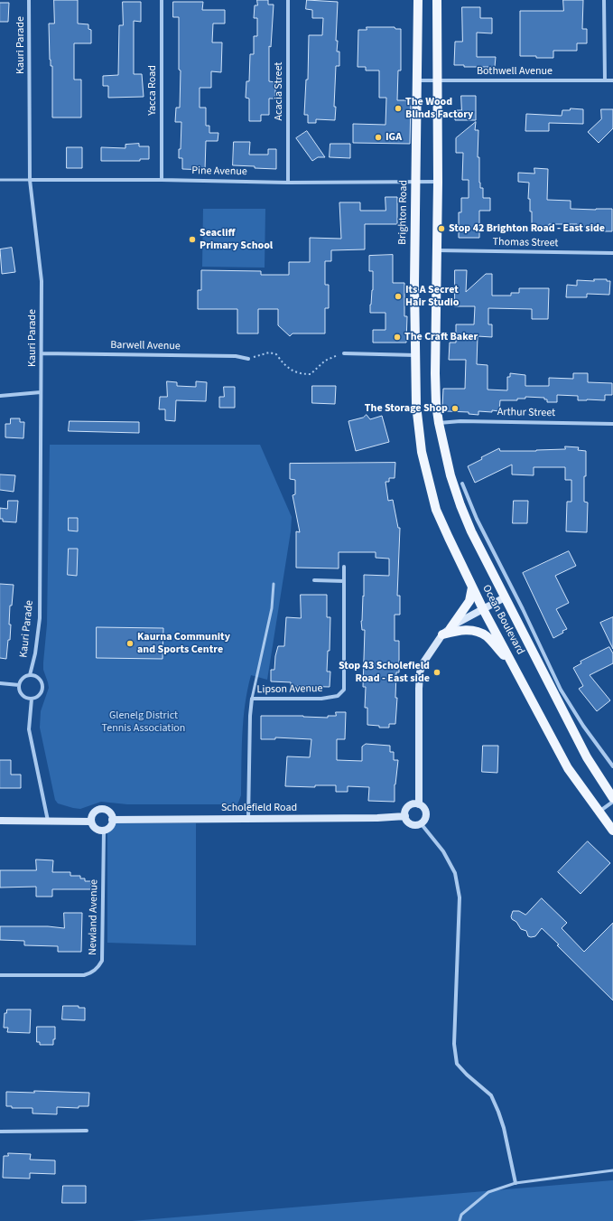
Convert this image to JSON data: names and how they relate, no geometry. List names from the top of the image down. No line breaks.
{"streets":{"main road":["Brighton Road","Ocean Boulevard"],"street":["Kauri Parade","Bothwell Avenue","Yacca Road","Acacia Street","Pine Avenue","Thomas Street","Barwell Avenue","Arthur Street","Lipson Avenue","Scholefield Road","Newland Avenue"]},"crossings":[["Kauri Parade","Pine Avenue"],["Kauri Parade","Barwell Avenue"],["Bothwell Avenue","Brighton Road"],["Yacca Road","Pine Avenue"],["Acacia Street","Pine Avenue"],["Pine Avenue","Brighton Road"],["Brighton Road","Ocean Boulevard"],["Arthur Street","Ocean Boulevard"],["Lipson Avenue","Scholefield Road"],["Scholefield Road","Newland Avenue"]],"parks":["Glenelg District Tennis Association"],"places":["The Wood Blinds Factory","IGA","Stop 42 Brighton Road - East side","Seacliff Primary School","Its A Secret Hair Studio","The Craft Baker","The Storage Shop","Kaurna Community and Sports Centre","Stop 43 Scholefield Road - East side"]}
